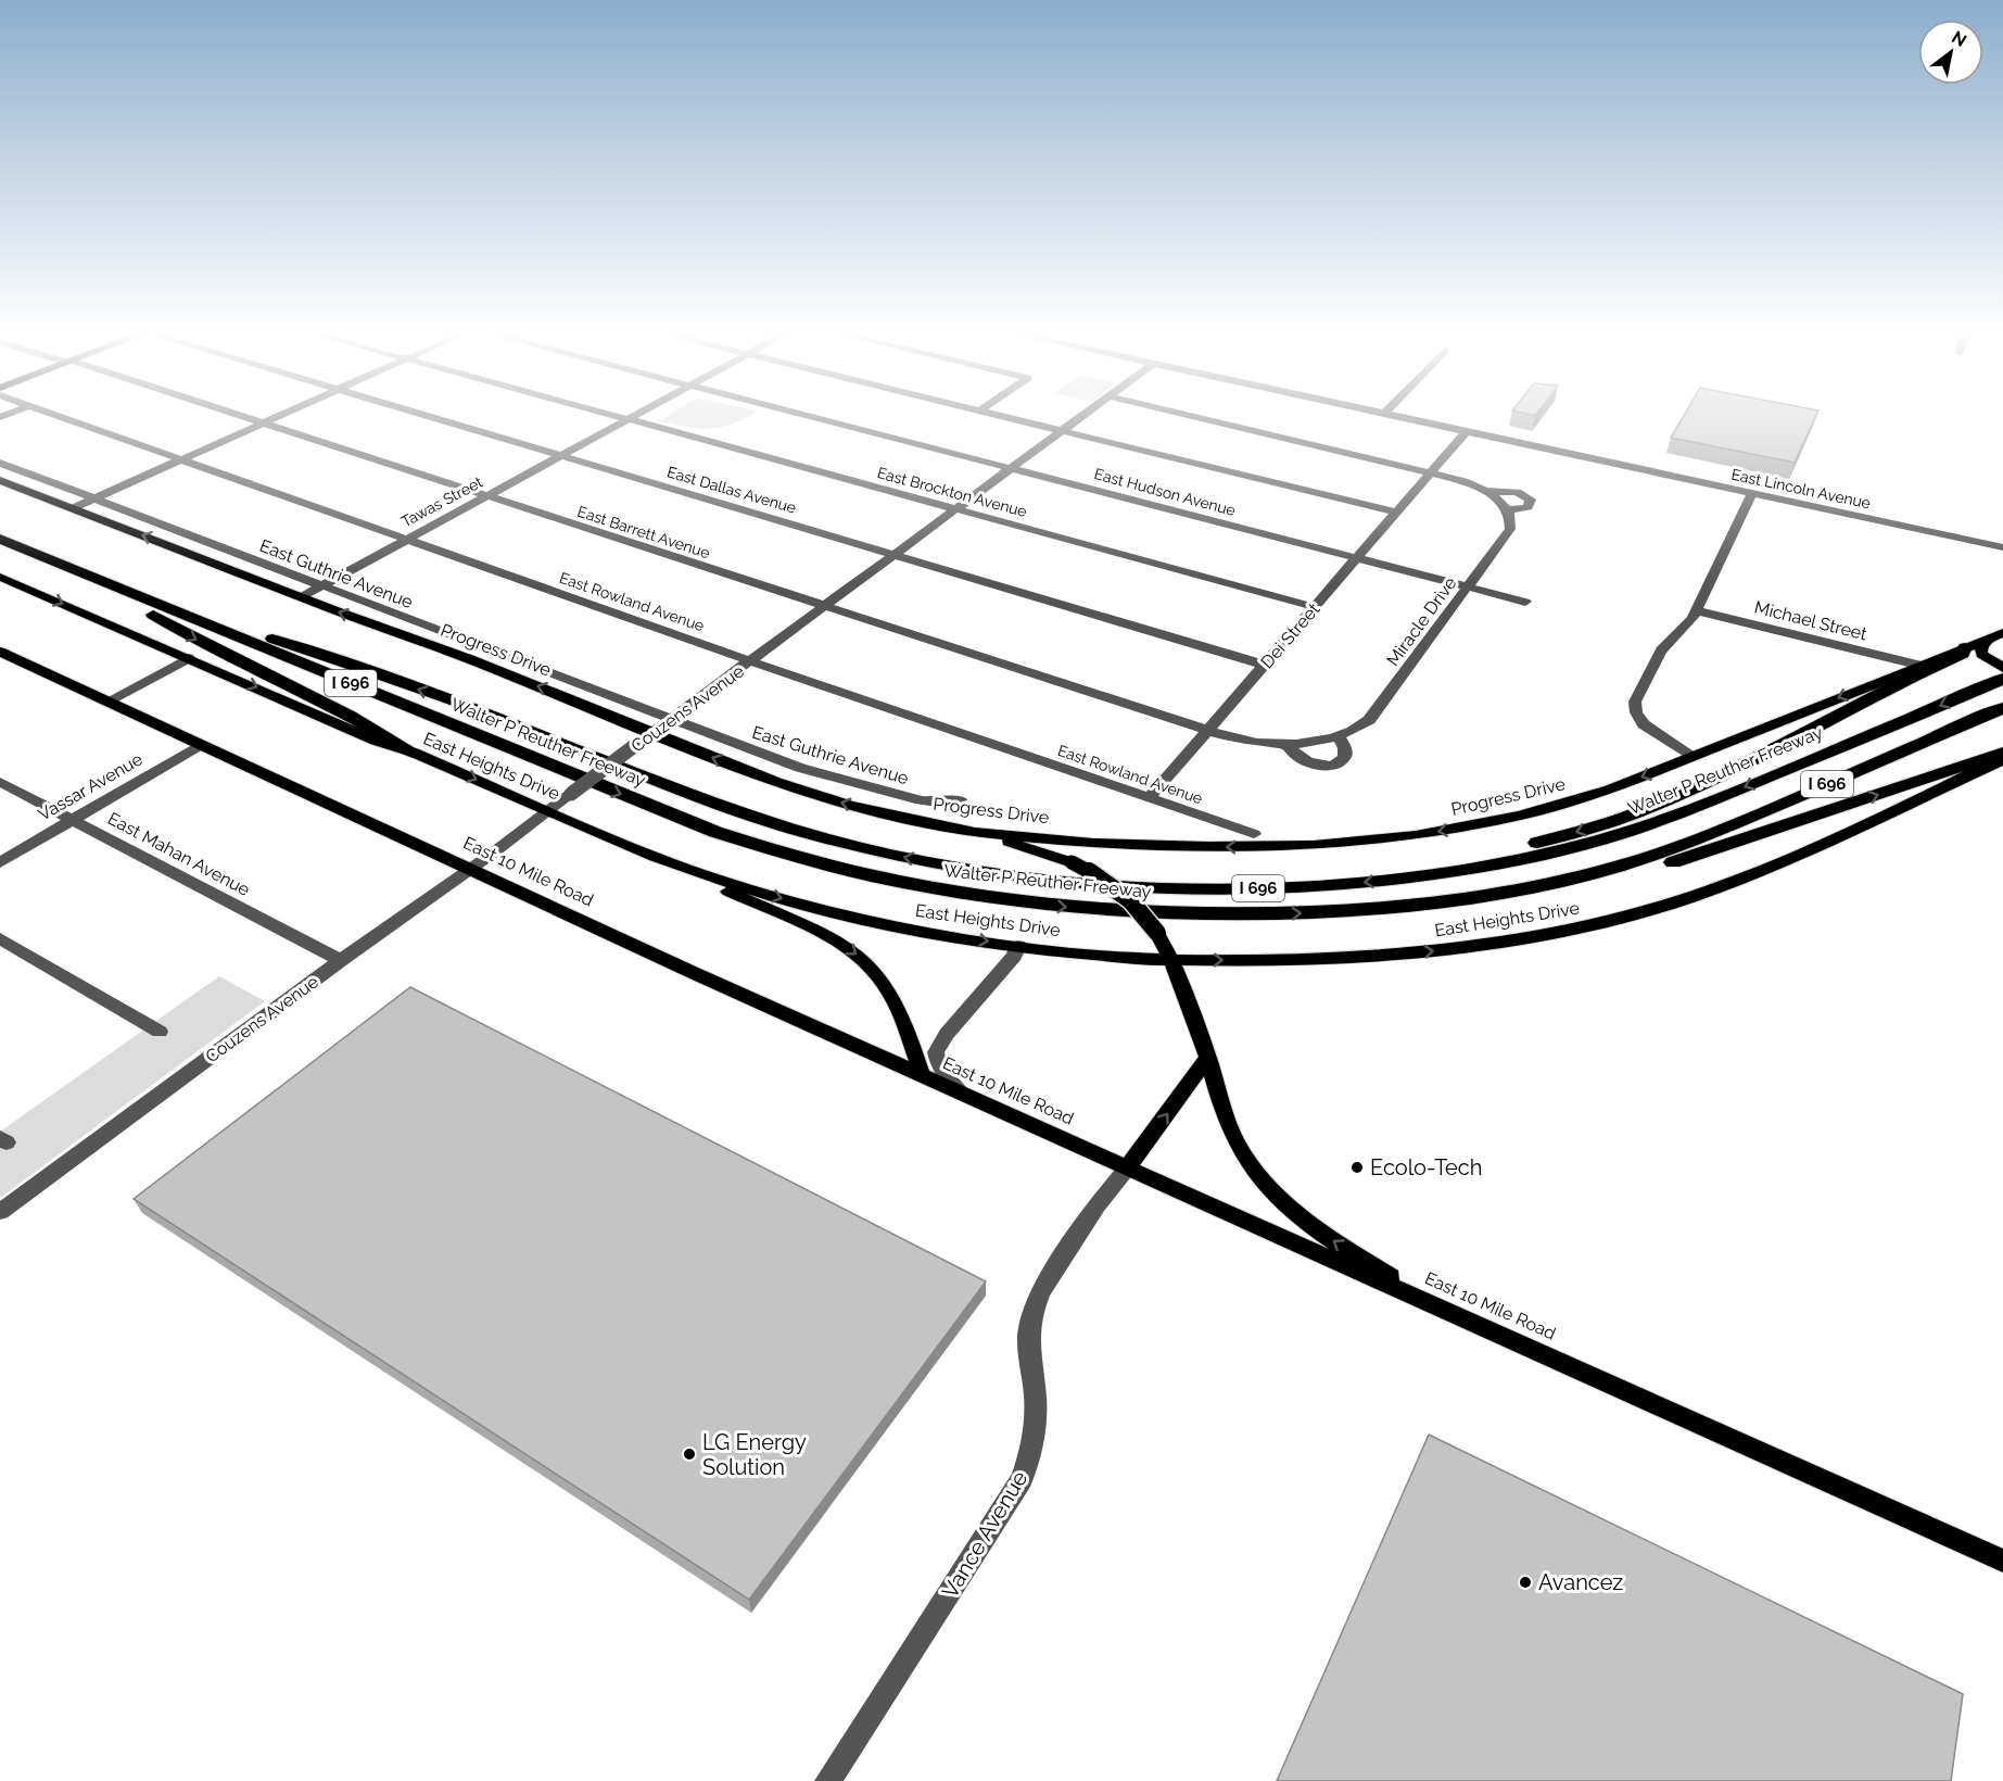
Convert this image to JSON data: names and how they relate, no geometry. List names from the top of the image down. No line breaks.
{"streets":{"highway":["I 696","Walter P Reuther Freeway"],"main road":["Progress Drive","East Heights Drive","East 10 Mile Road"],"street":["East Lincoln Avenue","East Dallas Avenue","East Brockton Avenue","East Hudson Avenue","Tawas Street","East Barrett Avenue","East Guthrie Avenue","East Rowland Avenue","Michael Street","Miracle Drive","Dei Street","Couzens Avenue","Vassar Avenue","East Mahan Avenue","Vance Avenue"]},"crossings":[["East Lincoln Avenue","Dei Street"],["East Dallas Avenue","Tawas Street"],["East Dallas Avenue","Dei Street"],["East Dallas Avenue","Couzens Avenue"],["East Brockton Avenue","Tawas Street"],["East Brockton Avenue","Dei Street"],["East Brockton Avenue","Couzens Avenue"],["East Hudson Avenue","Miracle Drive"],["East Hudson Avenue","Dei Street"],["East Hudson Avenue","Couzens Avenue"],["Tawas Street","East Barrett Avenue"],["Tawas Street","East Guthrie Avenue"],["Tawas Street","East Rowland Avenue"],["Tawas Street","Progress Drive"],["East Barrett Avenue","Miracle Drive"],["East Barrett Avenue","Dei Street"],["East Barrett Avenue","Couzens Avenue"],["East Guthrie Avenue","Couzens Avenue"],["East Rowland Avenue","Dei Street"],["East Rowland Avenue","Couzens Avenue"],["Michael Street","Progress Drive"],["Miracle Drive","Dei Street"],["Progress Drive","Couzens Avenue"],["Couzens Avenue","East Heights Drive"],["Couzens Avenue","East Mahan Avenue"],["Couzens Avenue","East 10 Mile Road"],["Vassar Avenue","East Mahan Avenue"],["Vassar Avenue","East 10 Mile Road"],["East 10 Mile Road","Vance Avenue"]],"one_way":["Progress Drive","East Heights Drive"],"places":["Ecolo-Tech","LG Energy Solution","Avancez"],"north":"top right"}
